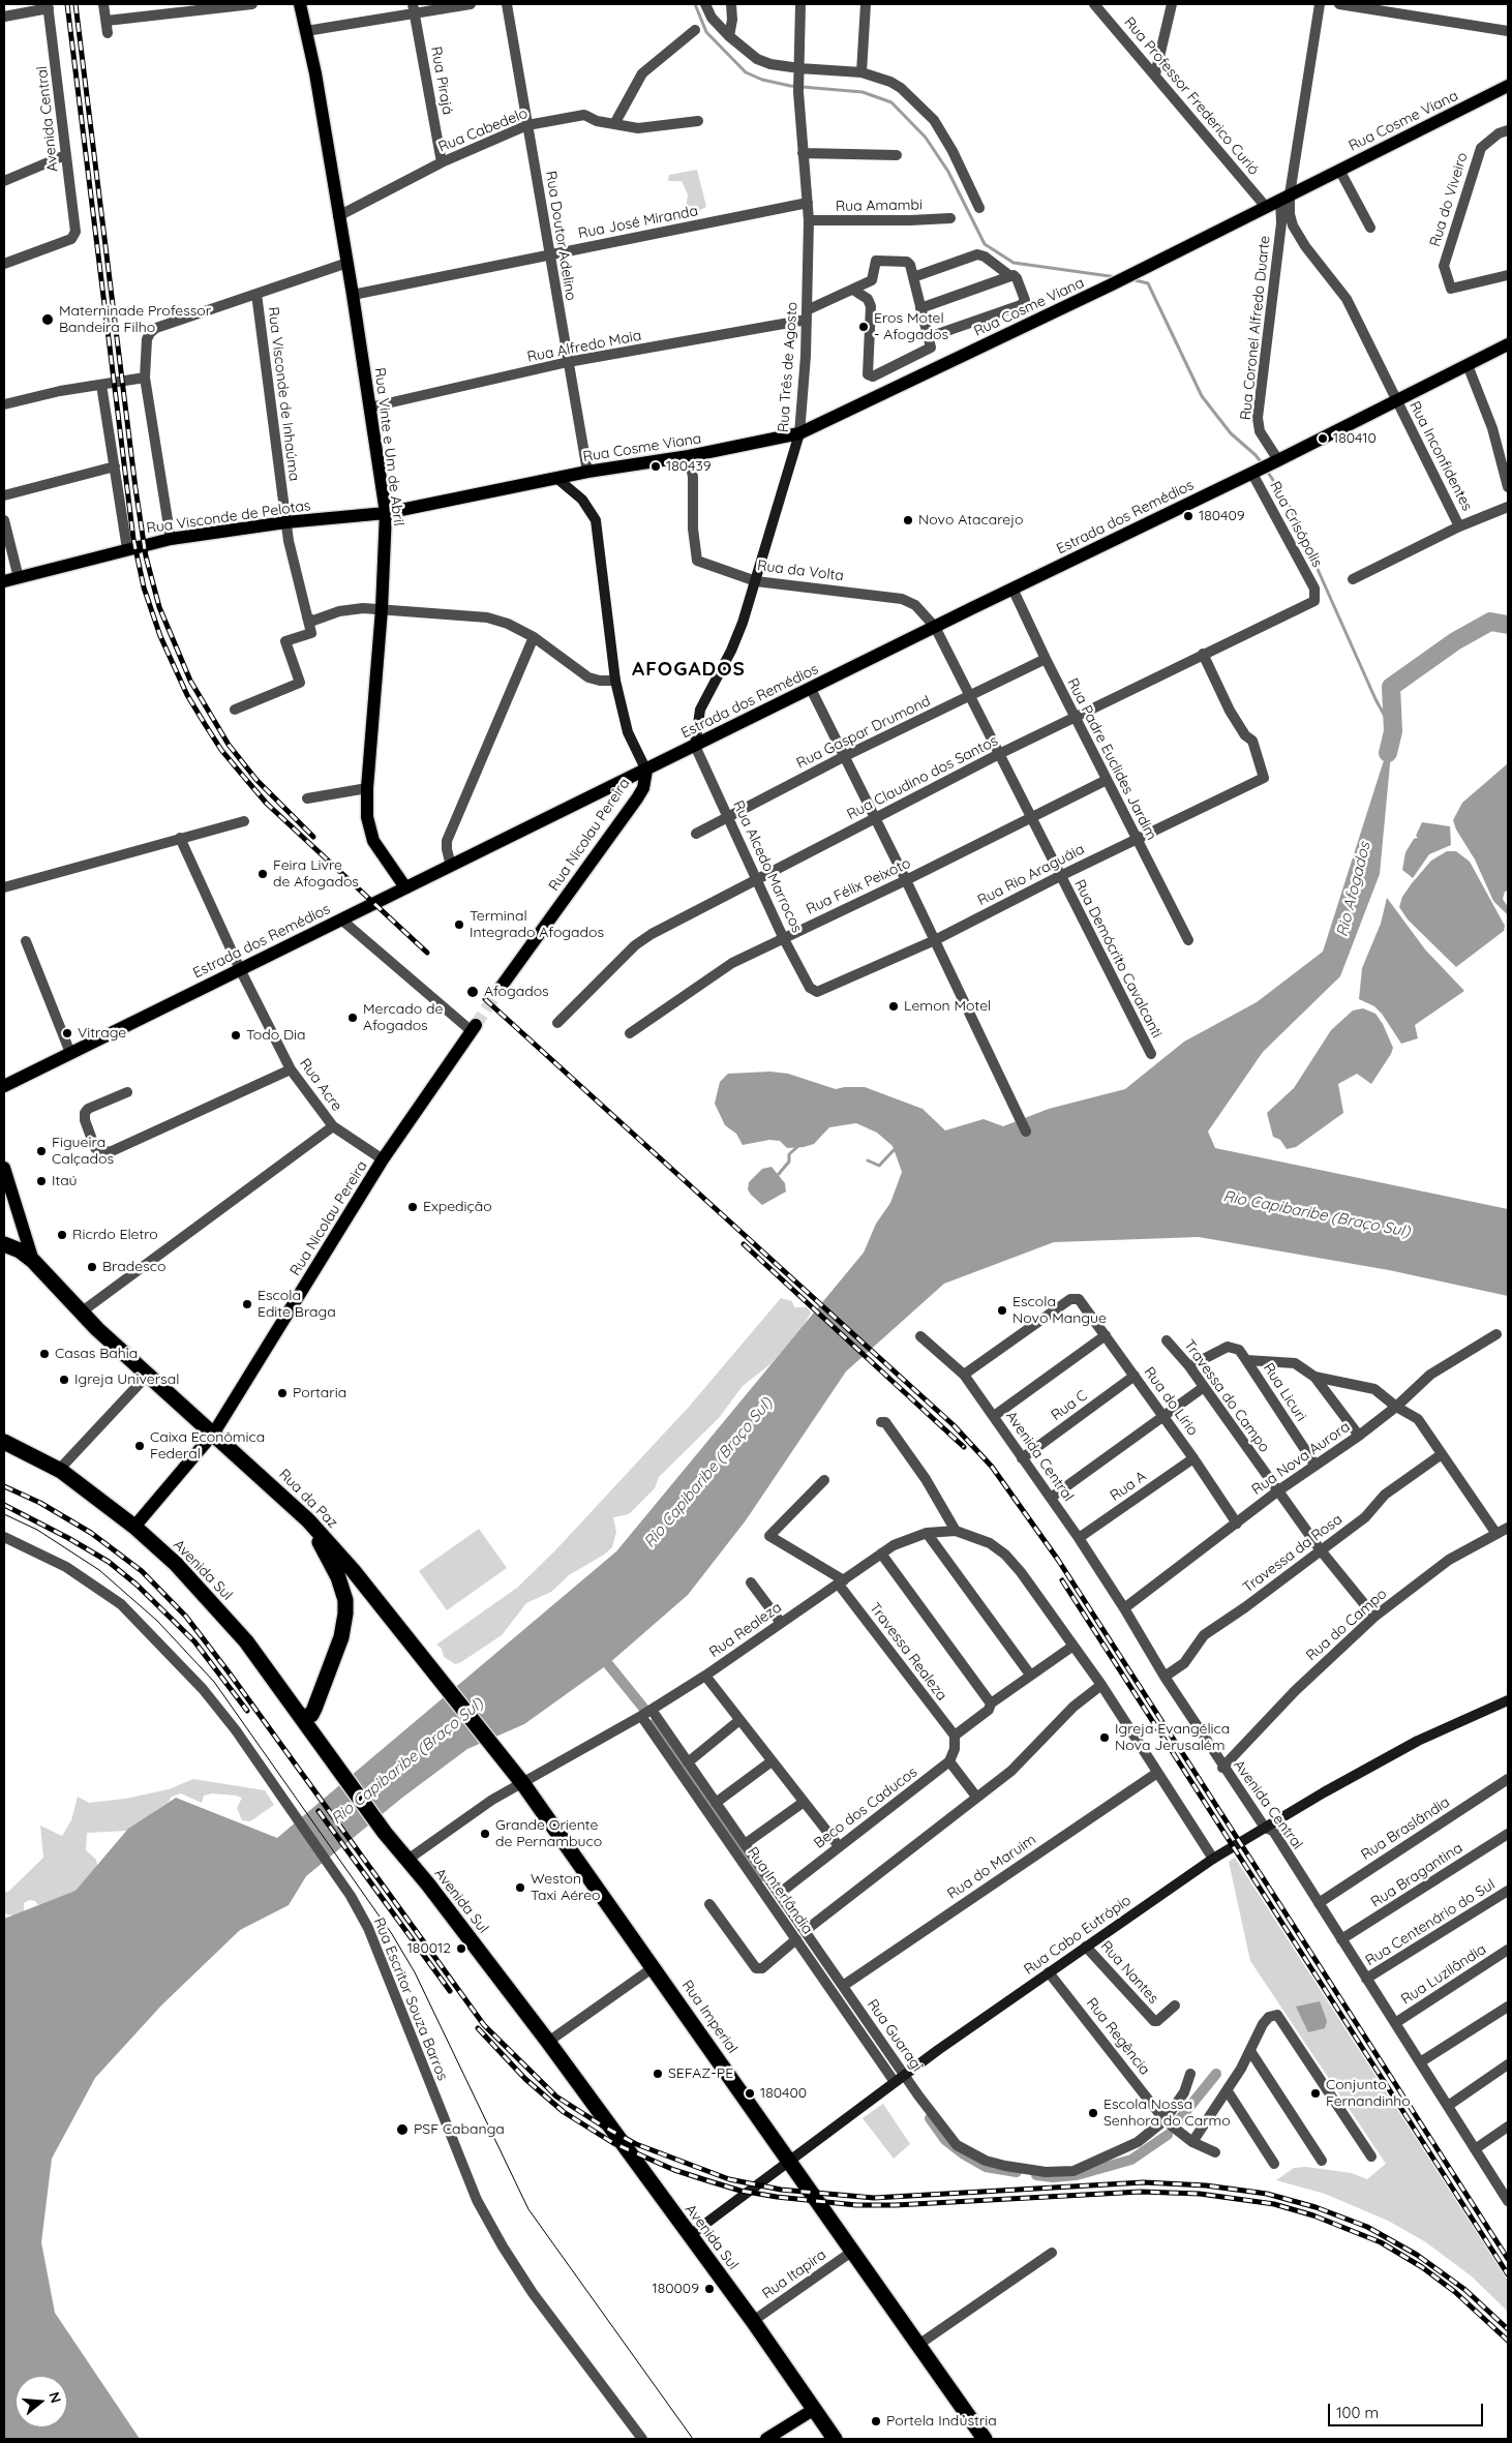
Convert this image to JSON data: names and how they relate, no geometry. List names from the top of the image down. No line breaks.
{"streets":{"highway":["Rua da Paz","Avenida Sul","Rua Imperial"],"main road":["Rua Cosme Viana","Rua Vinte e Um de Abril","Rua Visconde de Pelotas","Estrada dos Remédios","Rua Nicolau Pereira"],"street":["Rua Pirajá","Rua Professor Frederico Curió","Avenida Central","Rua Cabedelo","Rua do Viveiro","Rua Amambi","Rua José Miranda","Rua Doutor Adelino","Rua Coronel Alfredo Duarte","Rua Alfredo Maia","Rua Três de Agosto","Rua Visconde de Inhaúma","Rua Inconfidentes","Rua Crisópolis","Rua da Volta","Rua Gaspar Drumond","Rua Padre Euclides Jardim","Rua Claudino dos Santos","Rua Alcedo Marrocos","Rua Rio Araguáia","Rua Félix Peixoto","Rua Demócrito Cavalcanti","Rua Acre","Rua Licuri","Travessa do Campo","Rua do Lírio","Rua C","Rua Nova Aurora","Rua A","Travessa da Rosa","Rua do Campo","Rua Realeza","Travessa Realeza","Beco dos Caducos","Rua Braslândia","Rua do Maruim","Rua Bragantina","Rua Interlândia","Rua Centenário do Sul","Rua Cabo Eutrópio","Rua Nantes","Rua Luzilândia","Rua Escritor Souza Barros","Rua Guaragi","Rua Regência","Rua Itapira"]},"crossings":[["Rua Pirajá","Rua Cabedelo"],["Rua Professor Frederico Curió","Rua Cosme Viana"],["Avenida Central","Rua do Lírio"],["Avenida Central","Rua C"],["Avenida Central","Rua Nova Aurora"],["Avenida Central","Rua A"],["Avenida Central","Travessa da Rosa"],["Avenida Central","Rua do Campo"],["Avenida Central","Rua Braslândia"],["Avenida Central","Rua Bragantina"],["Avenida Central","Rua Centenário do Sul"],["Avenida Central","Rua Cabo Eutrópio"],["Avenida Central","Rua Luzilândia"],["Rua Cosme Viana","Rua Doutor Adelino"],["Rua Cosme Viana","Rua Coronel Alfredo Duarte"],["Rua Cosme Viana","Rua Três de Agosto"],["Rua Cosme Viana","Rua Vinte e Um de Abril"],["Rua Cosme Viana","Rua Visconde de Pelotas"],["Rua Cosme Viana","Rua da Volta"],["Rua Cabedelo","Rua Doutor Adelino"],["Rua Cabedelo","Rua Vinte e Um de Abril"],["Rua Amambi","Rua Três de Agosto"],["Rua José Miranda","Rua Doutor Adelino"],["Rua José Miranda","Rua Três de Agosto"],["Rua José Miranda","Rua Vinte e Um de Abril"],["Rua Doutor Adelino","Rua Alfredo Maia"],["Rua Coronel Alfredo Duarte","Estrada dos Remédios"],["Rua Alfredo Maia","Rua Três de Agosto"],["Rua Alfredo Maia","Rua Vinte e Um de Abril"],["Rua Três de Agosto","Estrada dos Remédios"],["Rua Três de Agosto","Rua da Volta"],["Rua Três de Agosto","Rua Alcedo Marrocos"],["Rua Visconde de Inhaúma","Rua Visconde de Pelotas"],["Rua Vinte e Um de Abril","Rua Visconde de Pelotas"],["Rua Vinte e Um de Abril","Estrada dos Remédios"],["Rua Inconfidentes","Estrada dos Remédios"],["Estrada dos Remédios","Rua Crisópolis"],["Estrada dos Remédios","Rua da Volta"],["Estrada dos Remédios","Rua Padre Euclides Jardim"],["Estrada dos Remédios","Rua Nicolau Pereira"],["Estrada dos Remédios","Rua Alcedo Marrocos"],["Estrada dos Remédios","Rua Demócrito Cavalcanti"],["Estrada dos Remédios","Rua Acre"],["Rua Crisópolis","Rua Claudino dos Santos"],["Rua da Volta","Rua Demócrito Cavalcanti"],["Rua Gaspar Drumond","Rua Padre Euclides Jardim"],["Rua Gaspar Drumond","Rua Alcedo Marrocos"],["Rua Gaspar Drumond","Rua Demócrito Cavalcanti"],["Rua Padre Euclides Jardim","Rua Claudino dos Santos"],["Rua Padre Euclides Jardim","Rua Rio Araguáia"],["Rua Padre Euclides Jardim","Rua Félix Peixoto"],["Rua Claudino dos Santos","Rua Alcedo Marrocos"],["Rua Claudino dos Santos","Rua Rio Araguáia"],["Rua Claudino dos Santos","Rua Demócrito Cavalcanti"],["Rua Nicolau Pereira","Rua Acre"],["Rua Nicolau Pereira","Rua da Paz"],["Rua Nicolau Pereira","Avenida Sul"],["Rua Alcedo Marrocos","Rua Rio Araguáia"],["Rua Alcedo Marrocos","Rua Félix Peixoto"],["Rua Rio Araguáia","Rua Demócrito Cavalcanti"],["Rua Félix Peixoto","Rua Demócrito Cavalcanti"],["Rua Licuri","Rua Nova Aurora"],["Travessa do Campo","Rua Nova Aurora"],["Travessa do Campo","Travessa da Rosa"],["Travessa do Campo","Rua do Campo"],["Rua do Lírio","Rua C"],["Rua do Lírio","Rua Nova Aurora"],["Rua do Lírio","Rua A"],["Rua da Paz","Rua Imperial"],["Avenida Sul","Rua Realeza"],["Avenida Sul","Rua Cabo Eutrópio"],["Avenida Sul","Rua Itapira"],["Rua Realeza","Travessa Realeza"],["Rua Realeza","Rua Interlândia"],["Rua Realeza","Rua Imperial"],["Rua Realeza","Rua Guaragi"],["Beco dos Caducos","Rua Guaragi"],["Rua do Maruim","Rua Guaragi"],["Rua Interlândia","Rua Cabo Eutrópio"],["Rua Cabo Eutrópio","Rua Nantes"],["Rua Cabo Eutrópio","Rua Imperial"],["Rua Cabo Eutrópio","Rua Guaragi"],["Rua Cabo Eutrópio","Rua Regência"],["Rua Imperial","Rua Itapira"],["Rua Guaragi","Rua Regência"]],"districts":["AFOGADOS"],"water":["Rio Afogados","Rio Capibaribe (Braço Sul)"],"places":["Materninade Professor Bandeira Filho","Eros Motel - Afogados","180410","180439","180409","Novo Atacarejo","Feira Livre de Afogados","Terminal Integrado Afogados","Afogados","Lemon Motel","Mercado de Afogados","Vitrage","Todo Dia","Figueira Calçados","Itaú","Expedição","Ricrdo Eletro","Bradesco","Escola Edite Braga","Escola Novo Mangue","Casas Bahia","Igreja Universal","Portaria","Caixa Econômica Federal","Igreja Evangélica Nova Jerusalém","Grande Oriente de Pernambuco","Weston Taxi Aéreo","180012","SEFAZ-PE","180400","Conjunto Fernandinho","Escola Nossa Senhora do Carmo","PSF Cabanga","180009","Portela Indústria"],"scale_bar":"100 m","north":"right"}
